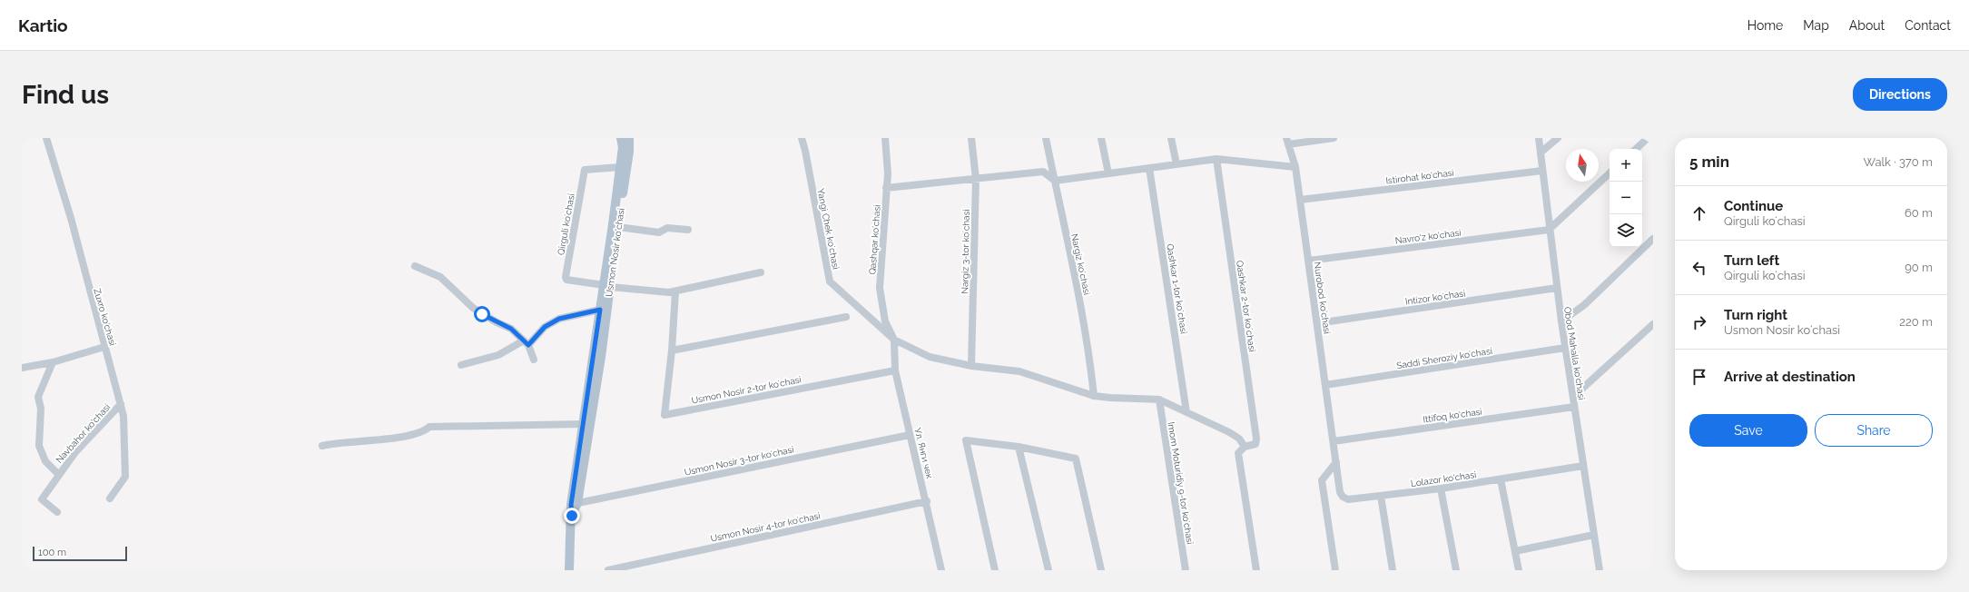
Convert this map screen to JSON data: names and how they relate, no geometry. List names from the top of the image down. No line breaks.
{"streets":{"main road":["Usmon Nosir ko‘chasi"],"street":["Istirohat ko‘chasi","Qirguli koʻchasi","Yangi Chek koʻchasi","Navro‘z ko‘chasi","Qashqar koʻchasi","Nargiz 3-tor koʻchasi","Nargiz koʻchasi","Qashkar 1-tor koʼchasi","Intizor koʻchasi","Nurobod koʻchasi","Qashkar 2-tor koʼchasi","Zuxro ko'chasi","Obod Mahalla ko‘chasi","Saddi Sheroziy koʻchasi","Usmon Nosir 2-tor koʻchasi","Ittifoq ko‘chasi","Navbahor ko'chasi","Ул. Янги чек","Usmon Nosir 3-tor koʻchasi","Lolazor ko‘chasi","Imom Moturidiy 9-tor koʻchasi","Usmon Nosir 4-tor koʻchasi"]},"crossings":[["Istirohat ko‘chasi","Nurobod koʻchasi"],["Istirohat ko‘chasi","Obod Mahalla ko‘chasi"],["Qirguli koʻchasi","Usmon Nosir ko‘chasi"],["Yangi Chek koʻchasi","Qashqar koʻchasi"],["Yangi Chek koʻchasi","Ул. Янги чек"],["Yangi Chek koʻchasi","Imom Moturidiy 9-tor koʻchasi"],["Navro‘z ko‘chasi","Nurobod koʻchasi"],["Navro‘z ko‘chasi","Obod Mahalla ko‘chasi"],["Qashqar koʻchasi","Ул. Янги чек"],["Qashqar koʻchasi","Imom Moturidiy 9-tor koʻchasi"],["Nargiz 3-tor koʻchasi","Imom Moturidiy 9-tor koʻchasi"],["Usmon Nosir ko‘chasi","Usmon Nosir 3-tor koʻchasi"],["Nargiz koʻchasi","Imom Moturidiy 9-tor koʻchasi"],["Qashkar 1-tor koʼchasi","Imom Moturidiy 9-tor koʻchasi"],["Intizor koʻchasi","Nurobod koʻchasi"],["Intizor koʻchasi","Obod Mahalla ko‘chasi"],["Nurobod koʻchasi","Saddi Sheroziy koʻchasi"],["Nurobod koʻchasi","Ittifoq ko‘chasi"],["Nurobod koʻchasi","Lolazor ko‘chasi"],["Qashkar 2-tor koʼchasi","Imom Moturidiy 9-tor koʻchasi"],["Zuxro ko'chasi","Navbahor ko'chasi"],["Obod Mahalla ko‘chasi","Saddi Sheroziy koʻchasi"],["Obod Mahalla ko‘chasi","Ittifoq ko‘chasi"],["Obod Mahalla ko‘chasi","Lolazor ko‘chasi"],["Usmon Nosir 2-tor koʻchasi","Ул. Янги чек"],["Ул. Янги чек","Usmon Nosir 3-tor koʻchasi"],["Ул. Янги чек","Imom Moturidiy 9-tor koʻchasi"],["Ул. Янги чек","Usmon Nosir 4-tor koʻchasi"]],"scale_bar":"100 m","north":"top","page":{"header":"Kartio","nav":["Home","Map","About","Contact"],"buttons":["Directions",["Save","Share"]],"title":"Find us","heading":["5 min","Walk · 370 m"],"map_buttons":["+","−"],"list":[["Continue","Qirguli koʻchasi","60 m"],["Turn left","Qirguli koʻchasi","90 m"],["Turn right","Usmon Nosir ko‘chasi","220 m"],"Arrive at destination"],"scale":"100 m"}}
